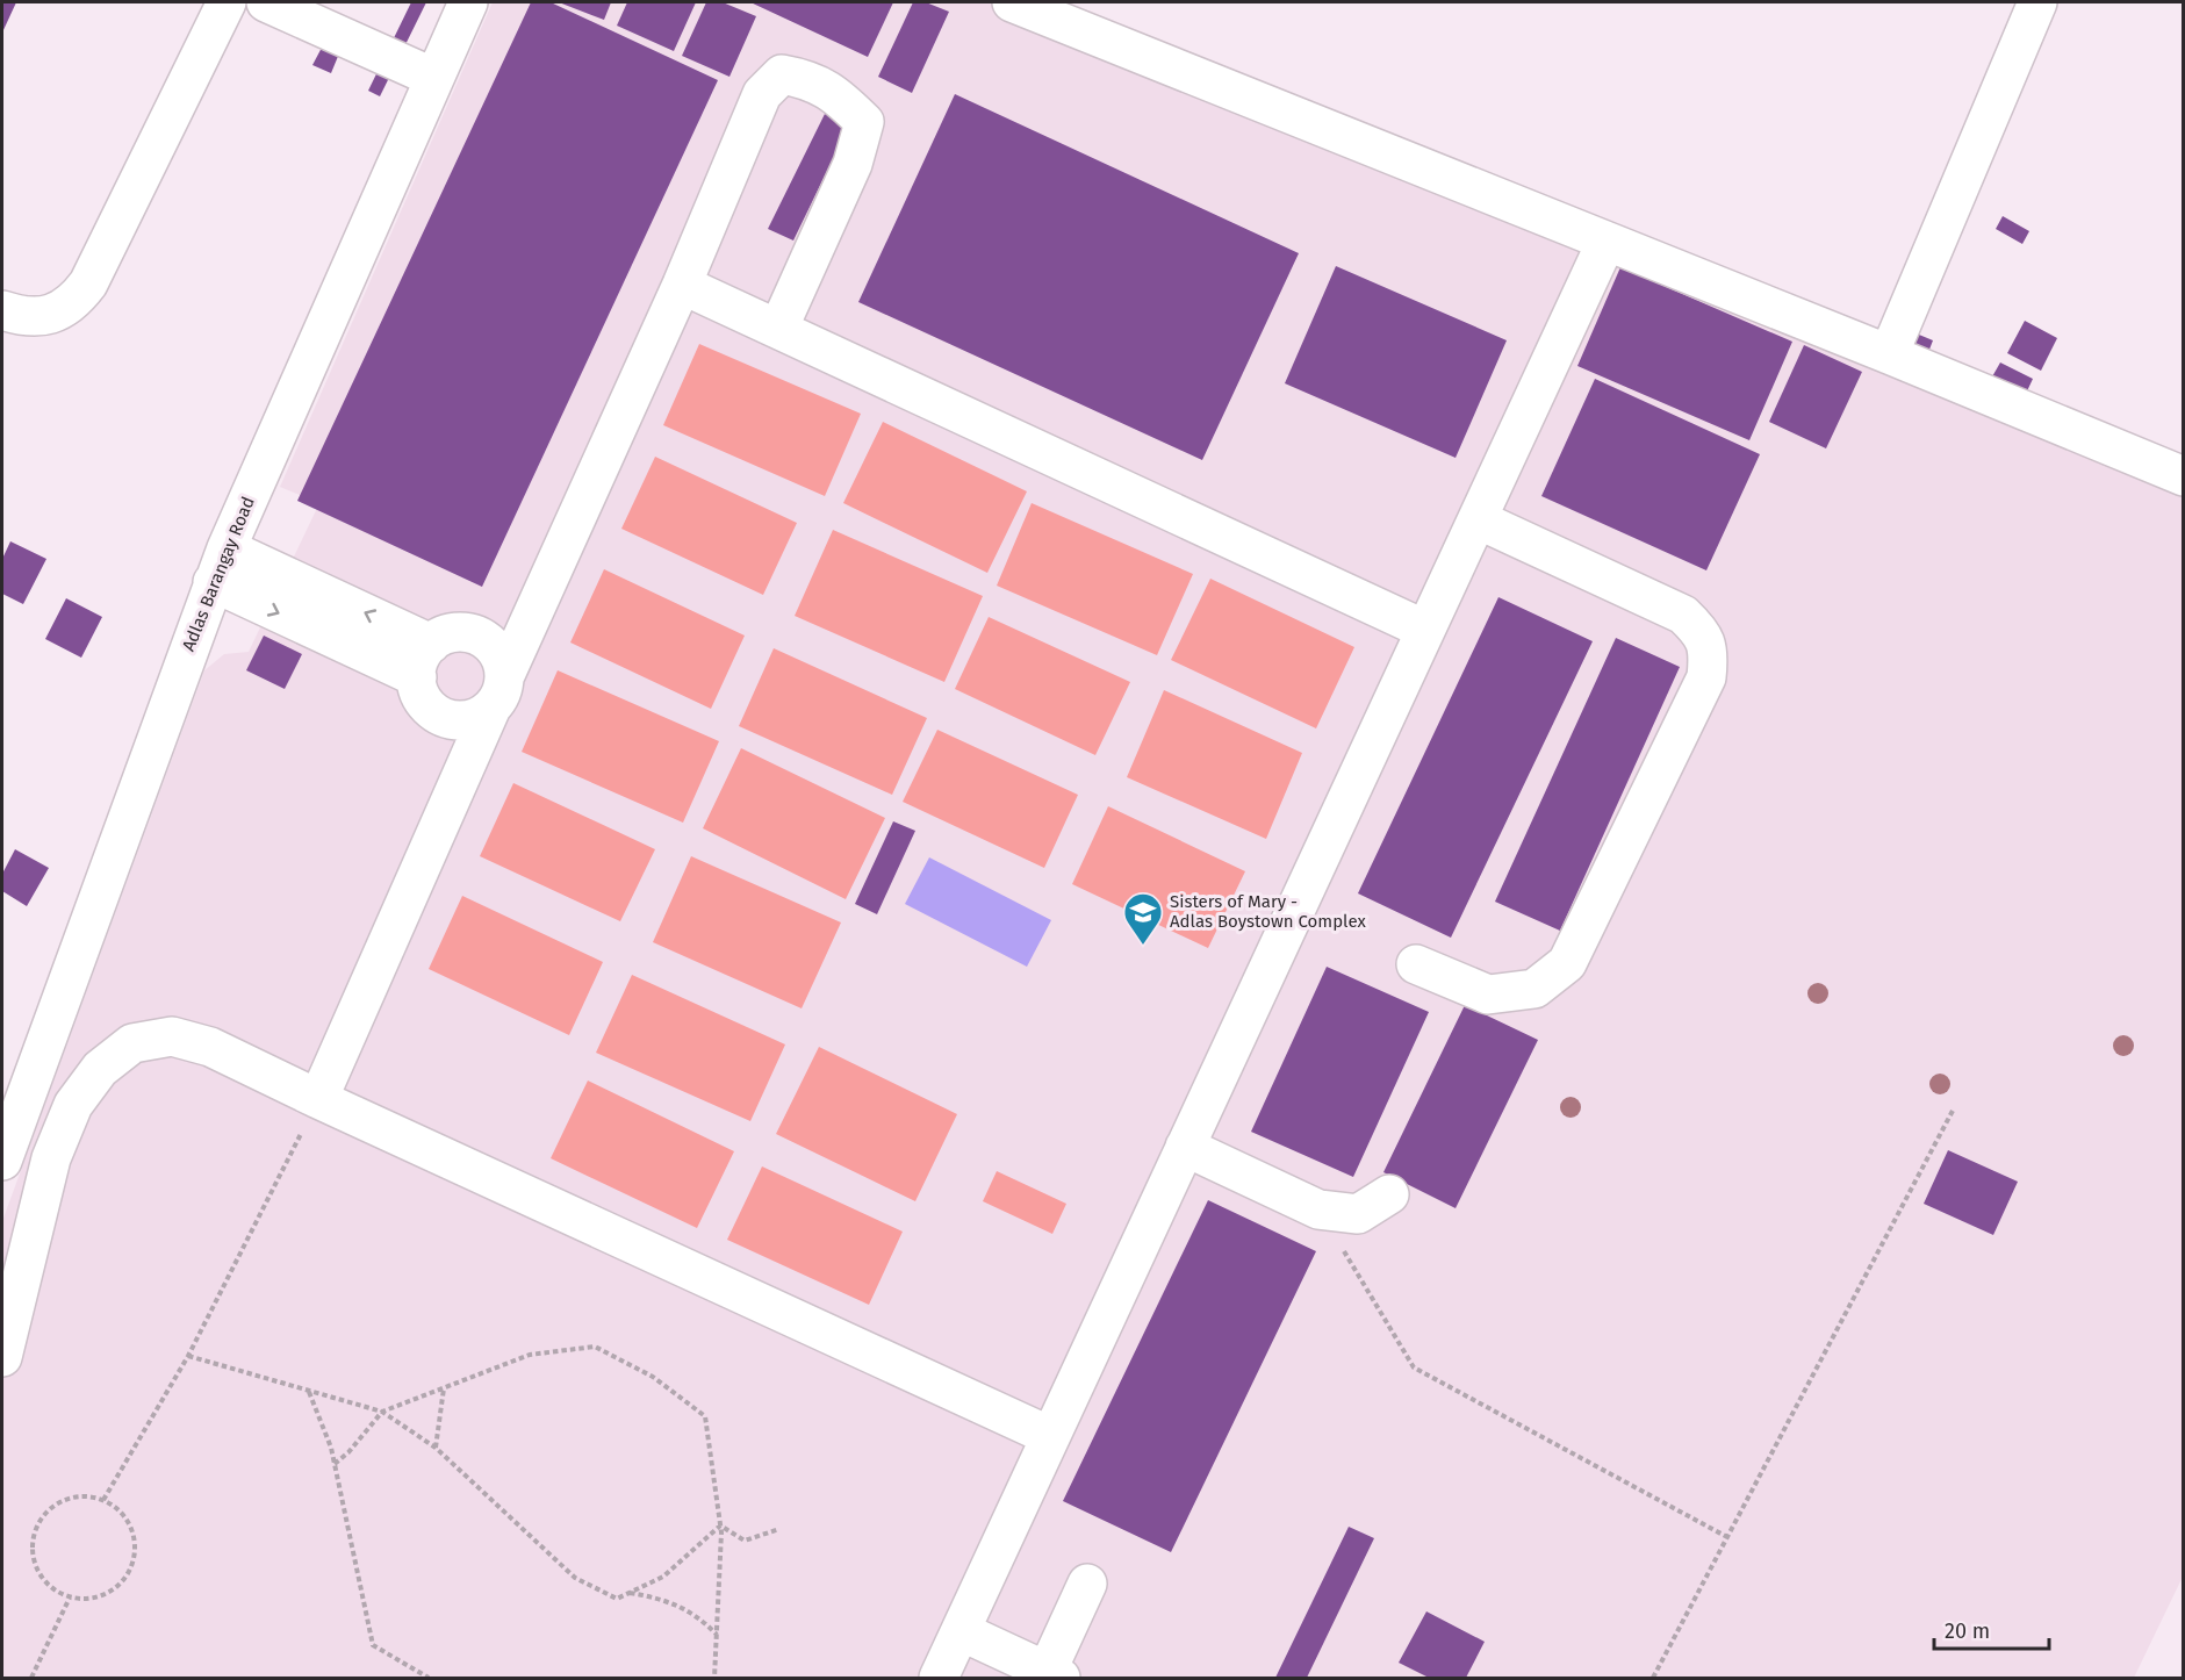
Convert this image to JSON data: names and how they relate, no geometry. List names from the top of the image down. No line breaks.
{"streets":{"street":["Adlas Barangay Road"]},"places":{"school or university":["Sisters of Mary - Adlas Boystown Complex"]},"scale_bar":"20 m"}
